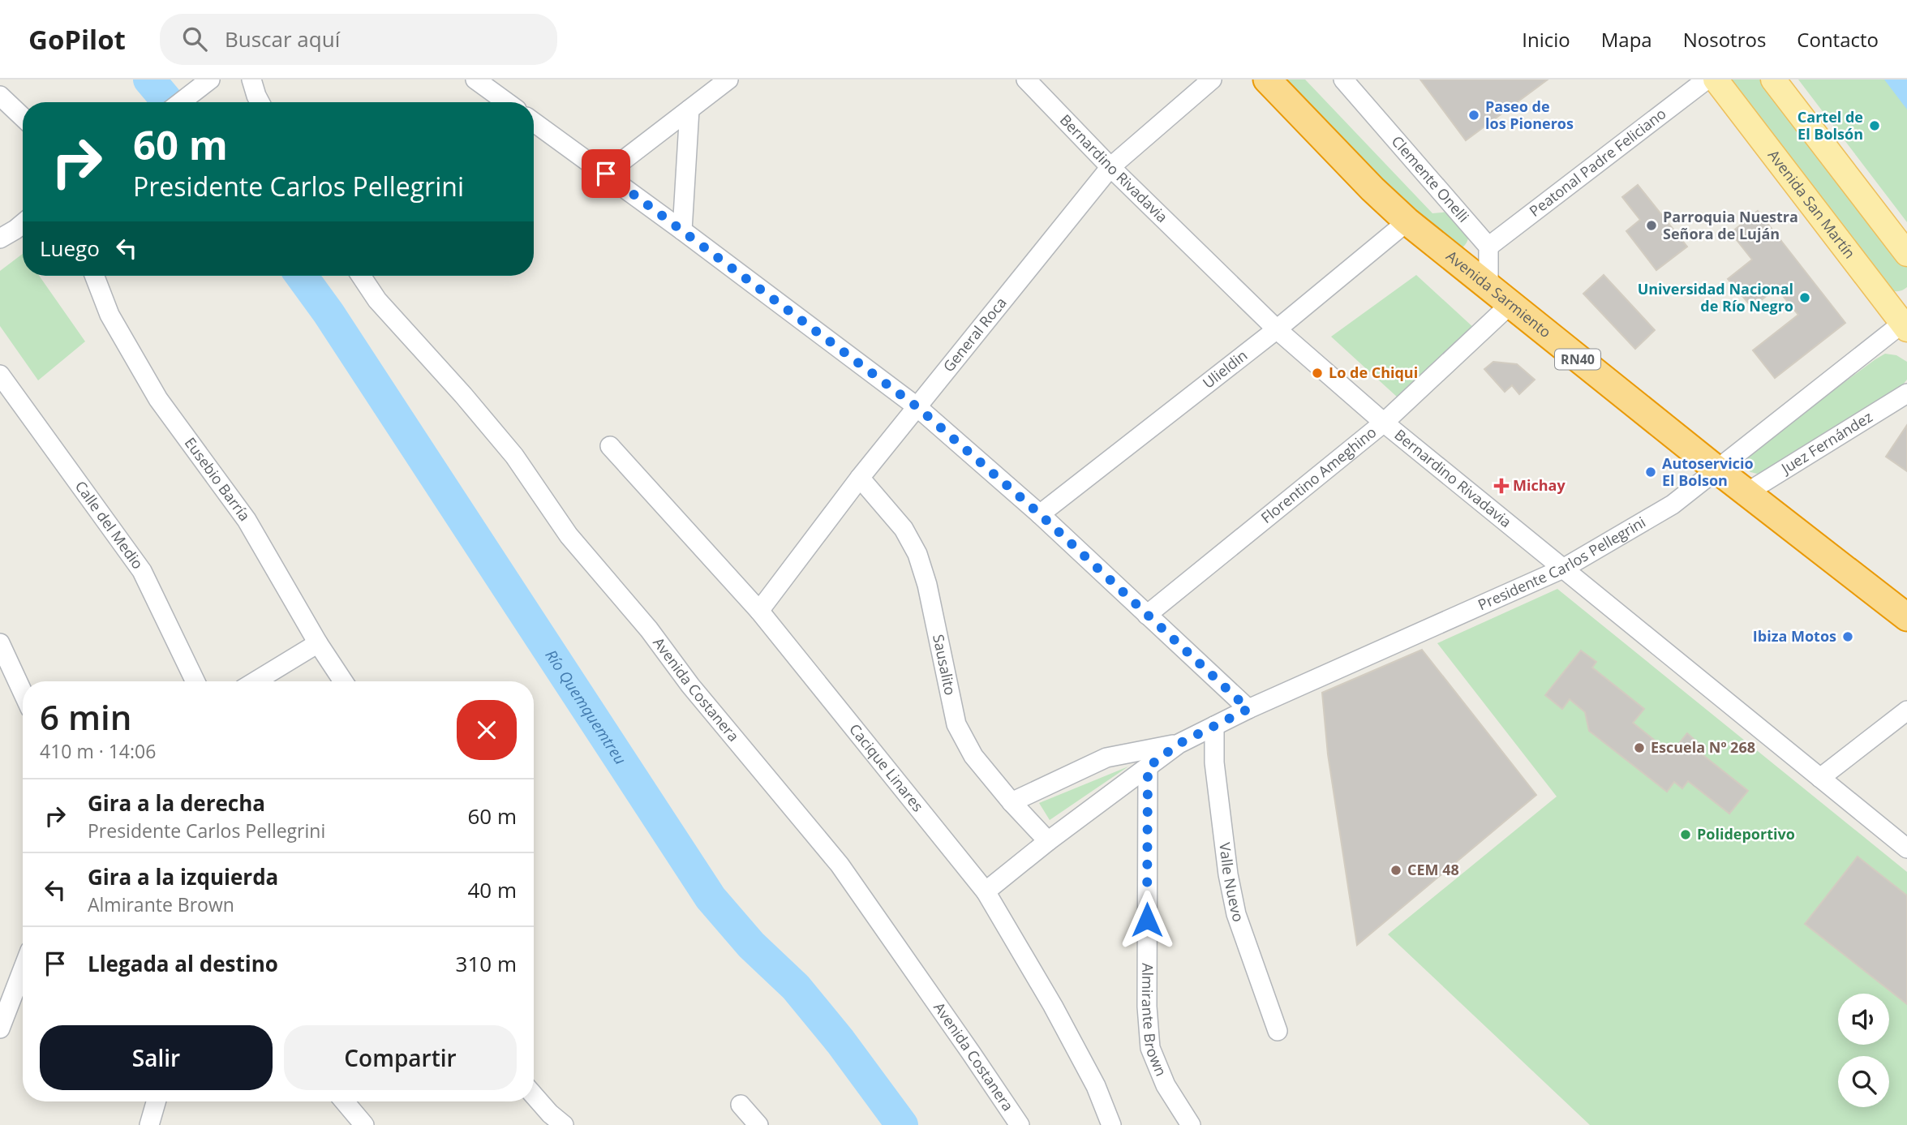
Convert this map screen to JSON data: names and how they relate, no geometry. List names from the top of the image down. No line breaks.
{"streets":{"highway":["Avenida Sarmiento","RN40"],"main road":["Avenida San Martín"],"street":["Peatonal Padre Feliciano","Bernardino Rivadavia","Clemente Onelli","General Roca","Ulieldin","Juez Fernández","Florentino Ameghino","Eusebio Barría","Calle del Medio","Presidente Carlos Pellegrini","Sausalito","Avenida Costanera","Cacique Linares","Valle Nuevo","Almirante Brown"]},"crossings":[["Peatonal Padre Feliciano","Clemente Onelli"],["Bernardino Rivadavia","General Roca"],["Bernardino Rivadavia","Ulieldin"],["Bernardino Rivadavia","Florentino Ameghino"],["Bernardino Rivadavia","Presidente Carlos Pellegrini"],["Avenida San Martín","Presidente Carlos Pellegrini"],["Avenida Sarmiento","Ulieldin"],["Avenida Sarmiento","Juez Fernández"],["Avenida Sarmiento","Florentino Ameghino"],["Avenida Sarmiento","Presidente Carlos Pellegrini"],["General Roca","Sausalito"],["General Roca","Cacique Linares"],["Presidente Carlos Pellegrini","Sausalito"],["Presidente Carlos Pellegrini","Cacique Linares"],["Presidente Carlos Pellegrini","Valle Nuevo"],["Presidente Carlos Pellegrini","Almirante Brown"]],"water":["Río Quemquemtreu"],"places":{"other":["Paseo de los Pioneros","Cartel de El Bolsón","Parroquia Nuestra Señora de Luján","Universidad Nacional de Río Negro","Lo de Chiqui","Autoservicio El Bolson","Ibiza Motos","Escuela Nº 268","Polideportivo","CEM 48"],"health":["Michay"]},"page":{"header":"GoPilot","search":"Buscar aquí","nav":["Inicio","Mapa","Nosotros","Contacto"],"turn":["60 m","Presidente Carlos Pellegrini"],"then":"Luego","heading":["6 min","410 m · 14:06"],"list":[{"name":"Gira a la derecha","note":"Presidente Carlos Pellegrini","value":"60 m"},{"name":"Gira a la izquierda","note":"Almirante Brown","value":"40 m"},{"name":"Llegada al destino","value":"310 m"}],"buttons":["Salir","Compartir"]}}
